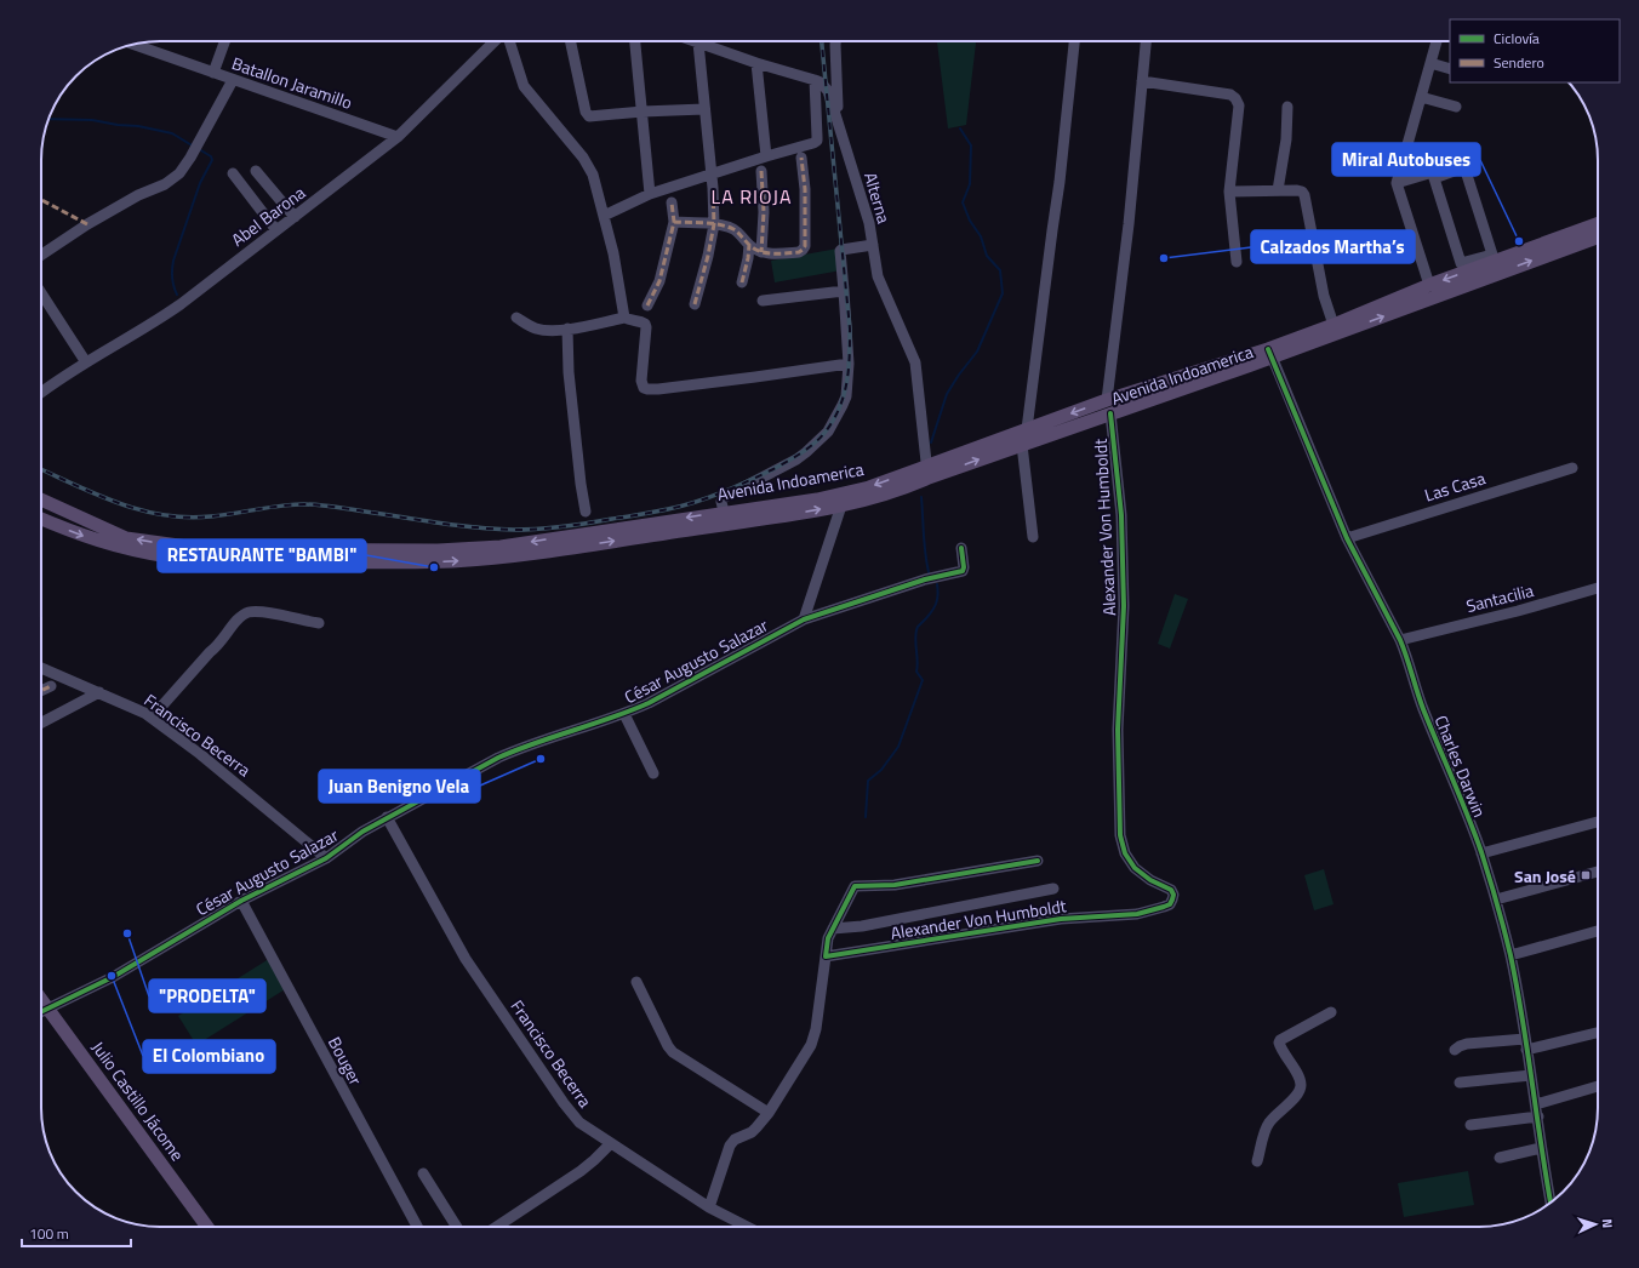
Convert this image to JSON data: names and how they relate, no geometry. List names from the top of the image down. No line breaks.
{"streets":{"main road":["Avenida Indoamerica","Julio Castillo Jácome"],"street":["Batallon Jaramillo","Alterna","Abel Barona","Las Casa","Alexander Von Humboldt","Santacilia","César Augusto Salazar","Francisco Becerra","Charles Darwin","Bouger"]},"crossings":[["Batallon Jaramillo","Abel Barona"],["Alterna","Avenida Indoamerica"],["Avenida Indoamerica","Alexander Von Humboldt"],["Avenida Indoamerica","Charles Darwin"],["Las Casa","Charles Darwin"],["Santacilia","Charles Darwin"],["César Augusto Salazar","Francisco Becerra"],["César Augusto Salazar","Bouger"],["César Augusto Salazar","Julio Castillo Jácome"]],"districts":["LA RIOJA"],"places":{"other":["Miral Autobuses","Calzados Martha’s","RESTAURANTE \"BAMBI\"","Juan Benigno Vela","\"PRODELTA\"","El Colombiano"],"transit":["San José"]},"legend":["Ciclovía","Sendero"],"scale_bar":"100 m","north":"right"}
